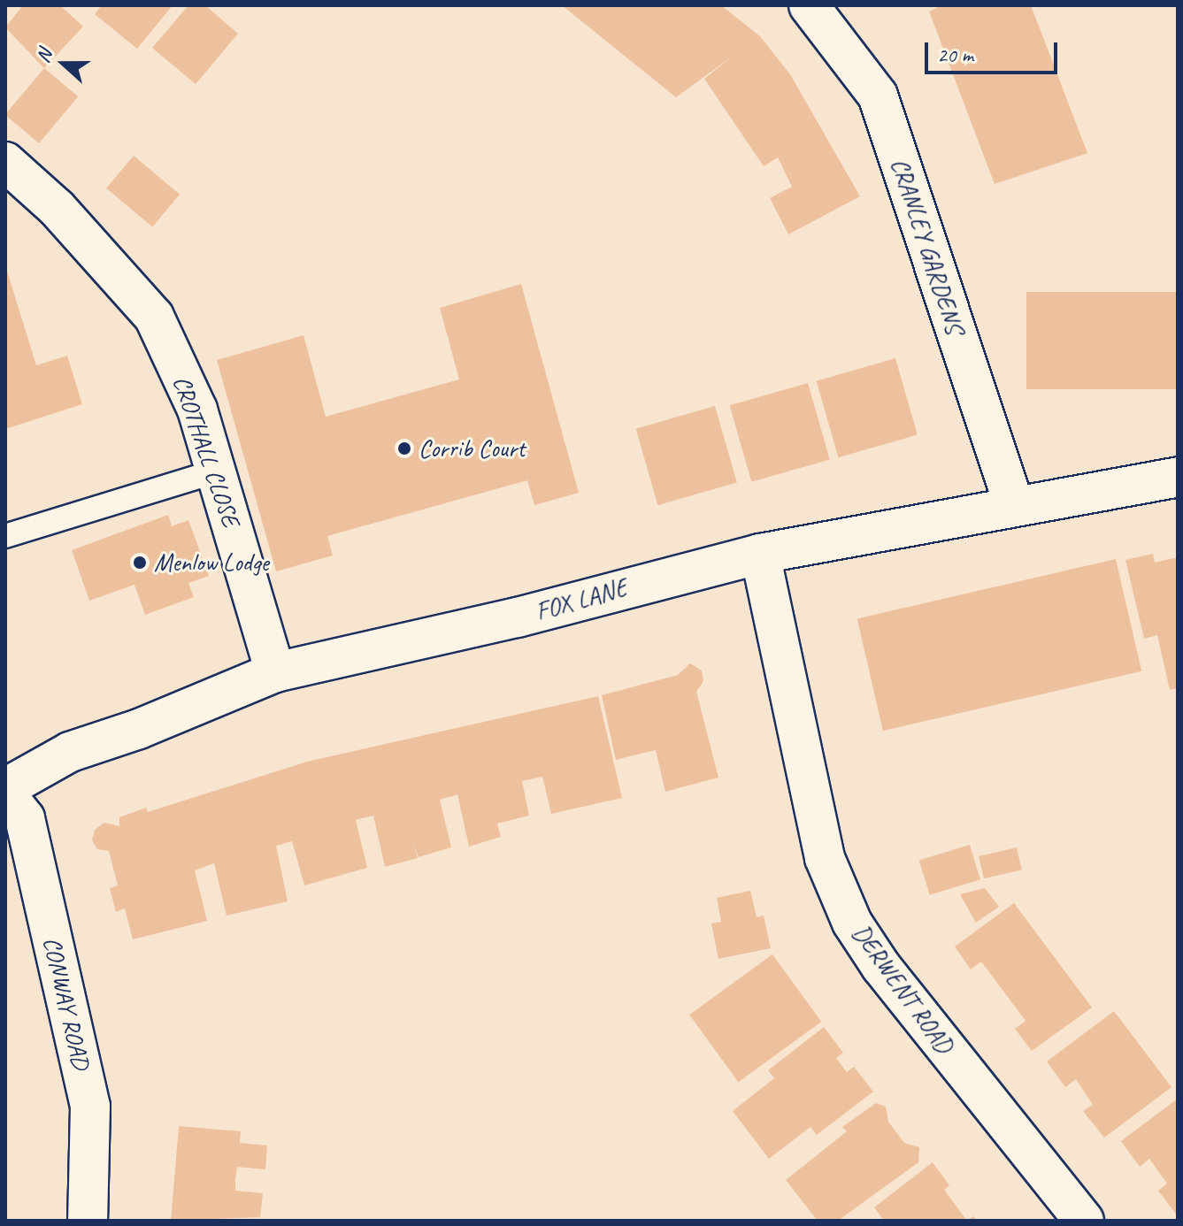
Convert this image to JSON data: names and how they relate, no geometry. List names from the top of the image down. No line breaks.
{"streets":{"street":["CRANLEY GARDENS","CROTHALL CLOSE","FOX LANE","DERWENT ROAD","CONWAY ROAD"]},"crossings":[["CRANLEY GARDENS","FOX LANE"],["CROTHALL CLOSE","FOX LANE"],["FOX LANE","DERWENT ROAD"],["FOX LANE","CONWAY ROAD"]],"places":["Corrib Court","Menlow Lodge"],"scale_bar":"20 m","north":"left"}
